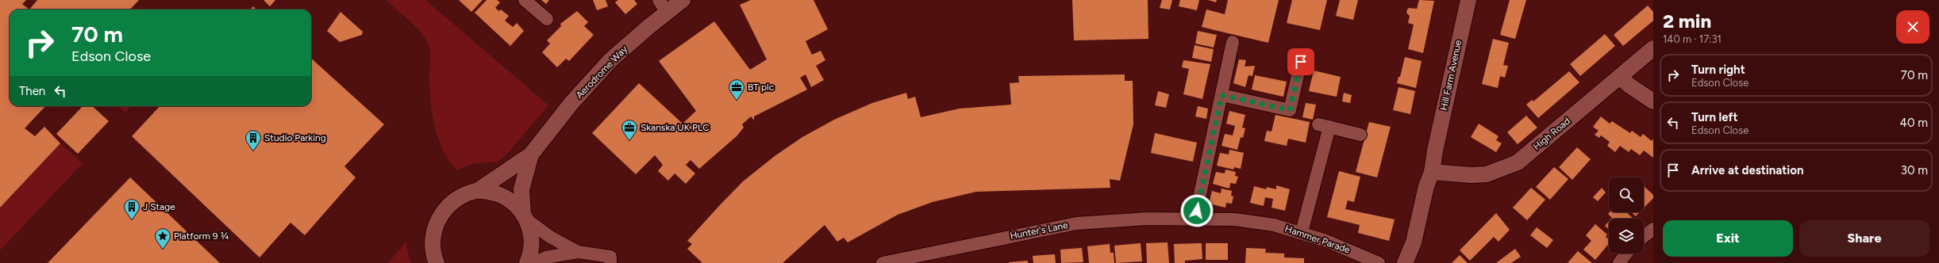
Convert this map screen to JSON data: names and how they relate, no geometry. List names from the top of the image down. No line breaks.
{"streets":{"street":["Aerodrome Way","Hill Farm Avenue","High Road","Hunter's Lane","Hammer Parade"]},"crossings":[["Hill Farm Avenue","High Road"],["Hunter's Lane","Hammer Parade"]],"places":{"office":["BT plc","Skanska UK PLC"],"building":["Studio Parking","J Stage"],"place":["Platform 9 ¾"]},"page":{"heading":["2 min","140 m · 17:31"],"turn":["70 m","Edson Close"],"list":[{"name":"Turn right","note":"Edson Close","value":"70 m"},{"name":"Turn left","note":"Edson Close","value":"40 m"},{"name":"Arrive at destination","value":"30 m"}],"then":"Then","buttons":["Exit","Share"]}}
